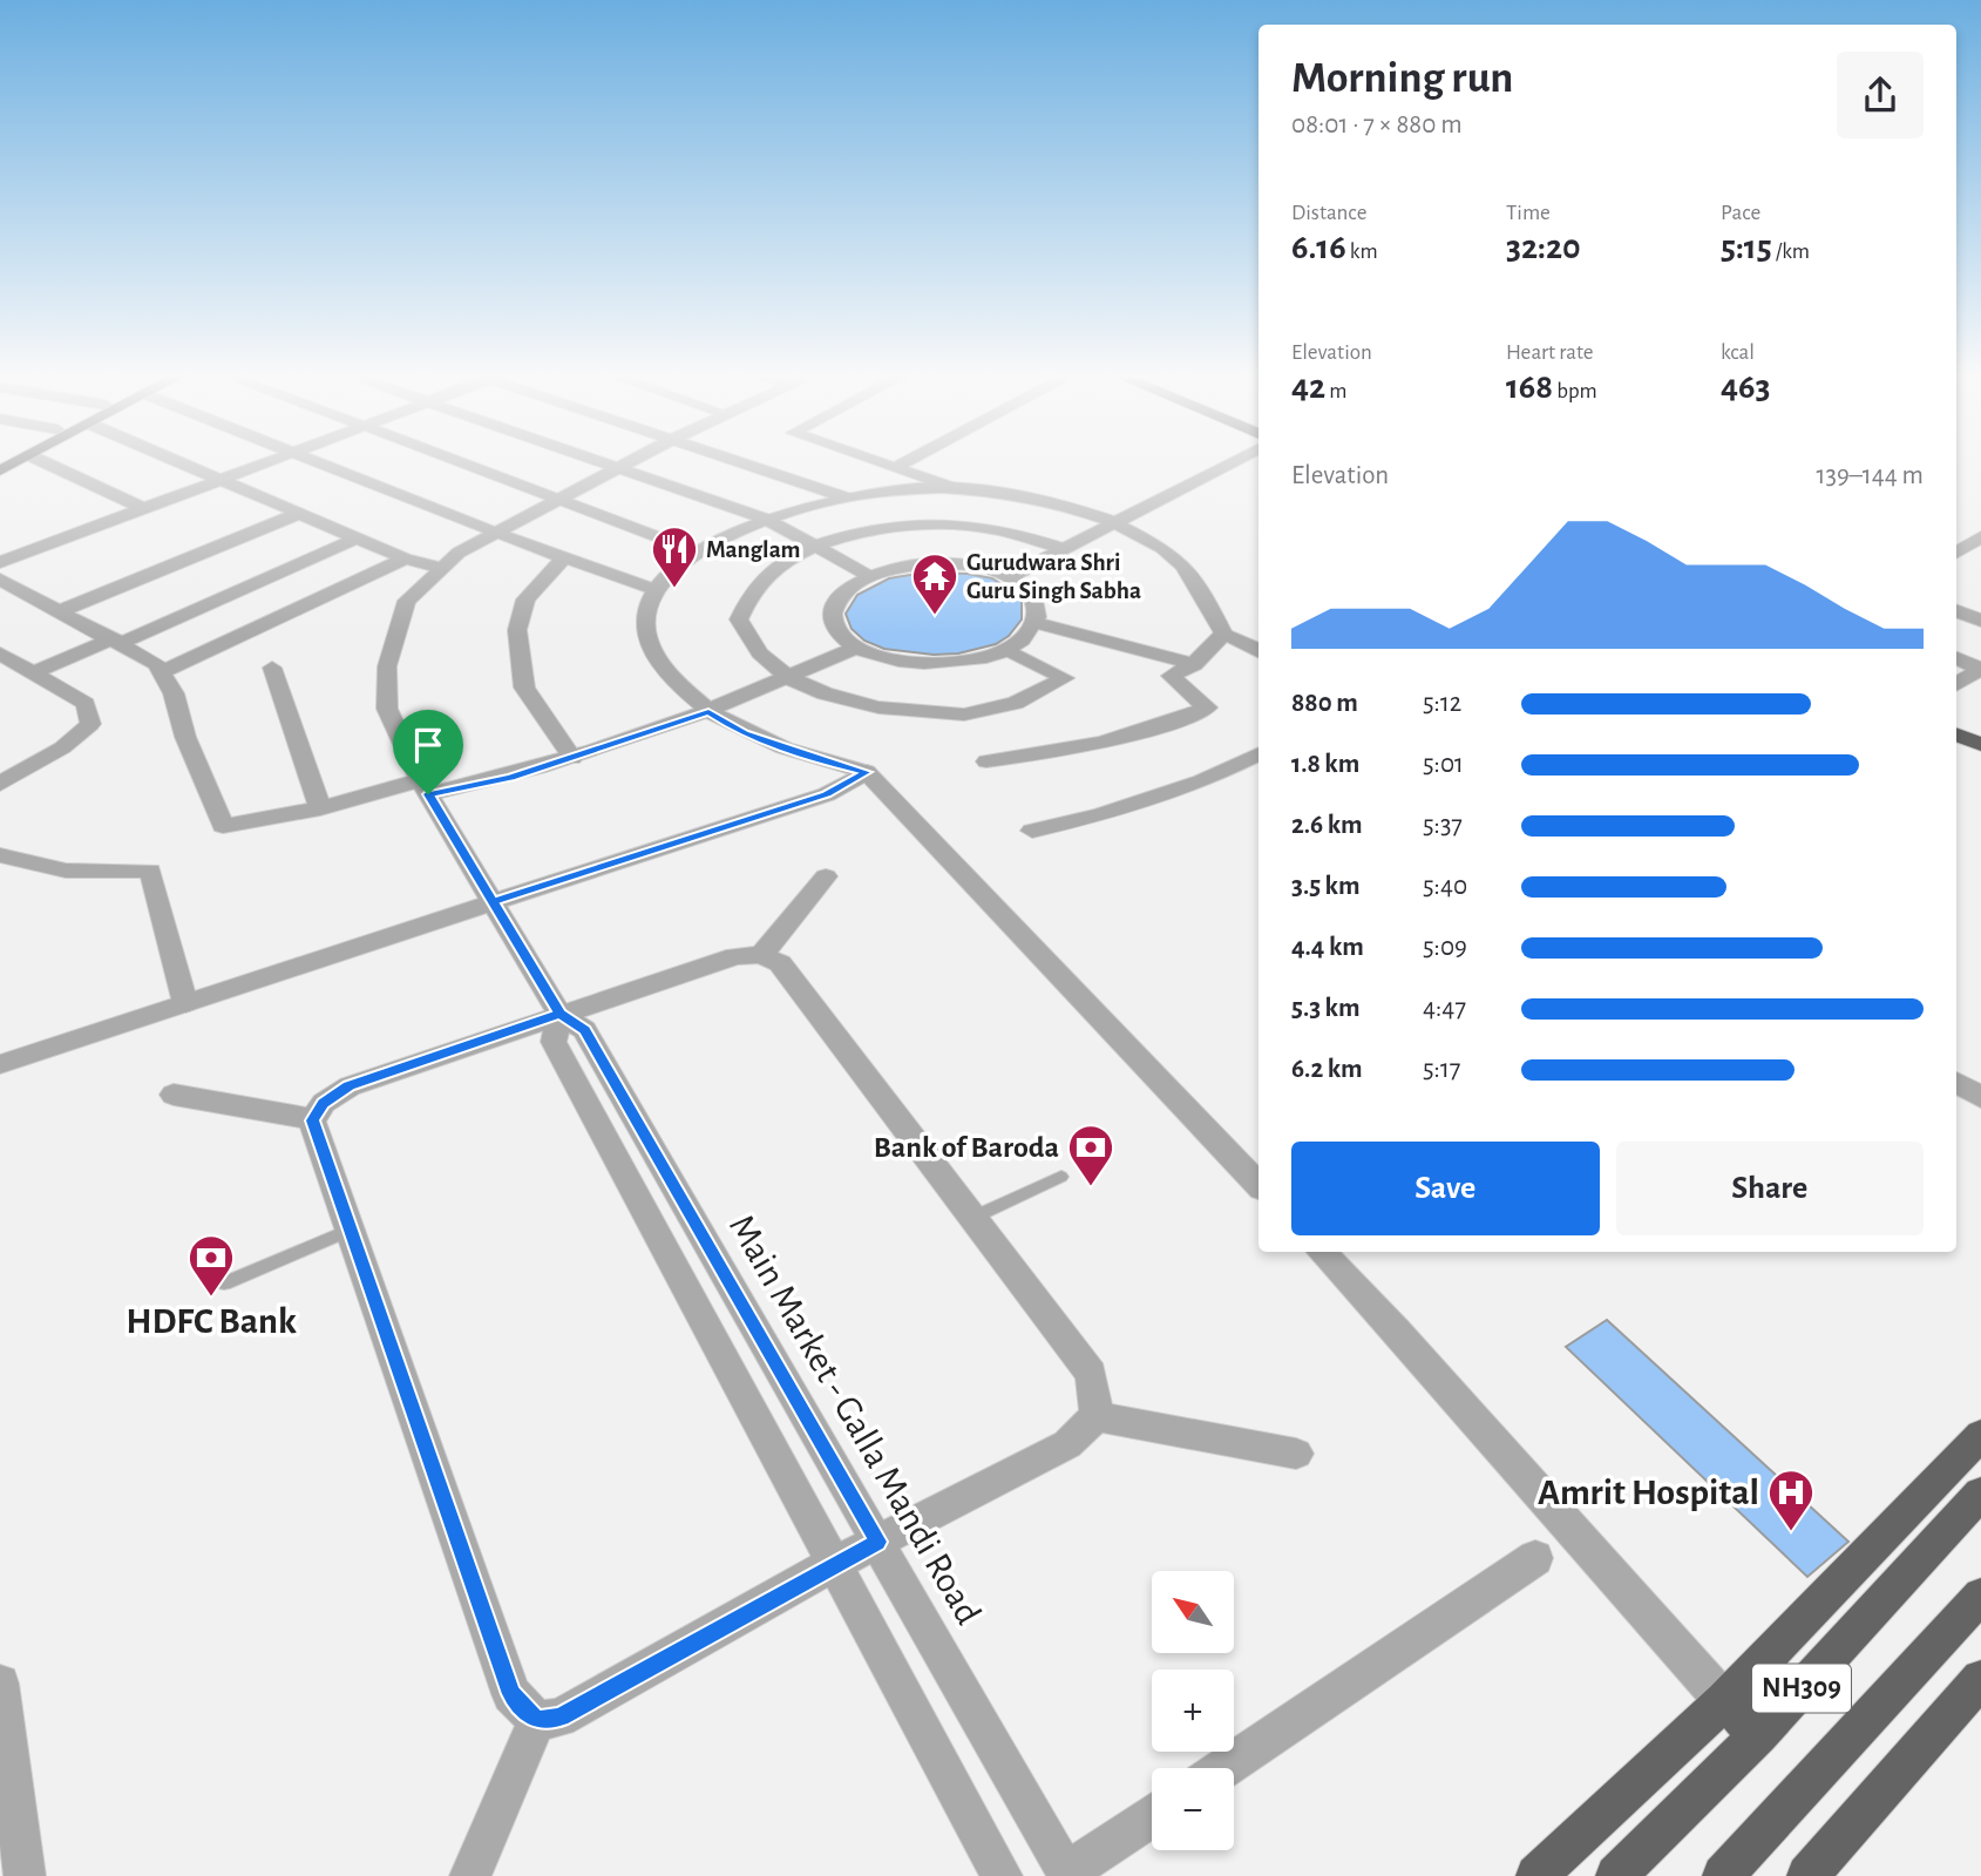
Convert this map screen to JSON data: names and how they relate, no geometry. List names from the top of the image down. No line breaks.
{"streets":{"highway":["NH309"],"street":["Main Market - Galla Mandi Road"]},"places":{"restaurant":["Manglam"],"temple":["Gurudwara Shri Guru Singh Sabha"],"bank":["Bank of Baroda","HDFC Bank"],"hospital":["Amrit Hospital"]},"north":"top left","page":{"heading":["Morning run","08:01 · 7 × 880 m"],"stats":[["Distance","6.16 km"],["Time","32:20"],["Pace","5:15 /km"],["Elevation","42 m"],["Heart rate","168 bpm"],["kcal","463"]],"chart":["Elevation","139–144 m"],"list":[{"name":"880 m","note":"5:12"},{"name":"1.8 km","note":"5:01"},{"name":"2.6 km","note":"5:37"},{"name":"3.5 km","note":"5:40"},{"name":"4.4 km","note":"5:09"},{"name":"5.3 km","note":"4:47"},{"name":"6.2 km","note":"5:17"}],"buttons":["Save","Share"],"map_buttons":["+","−"]}}
